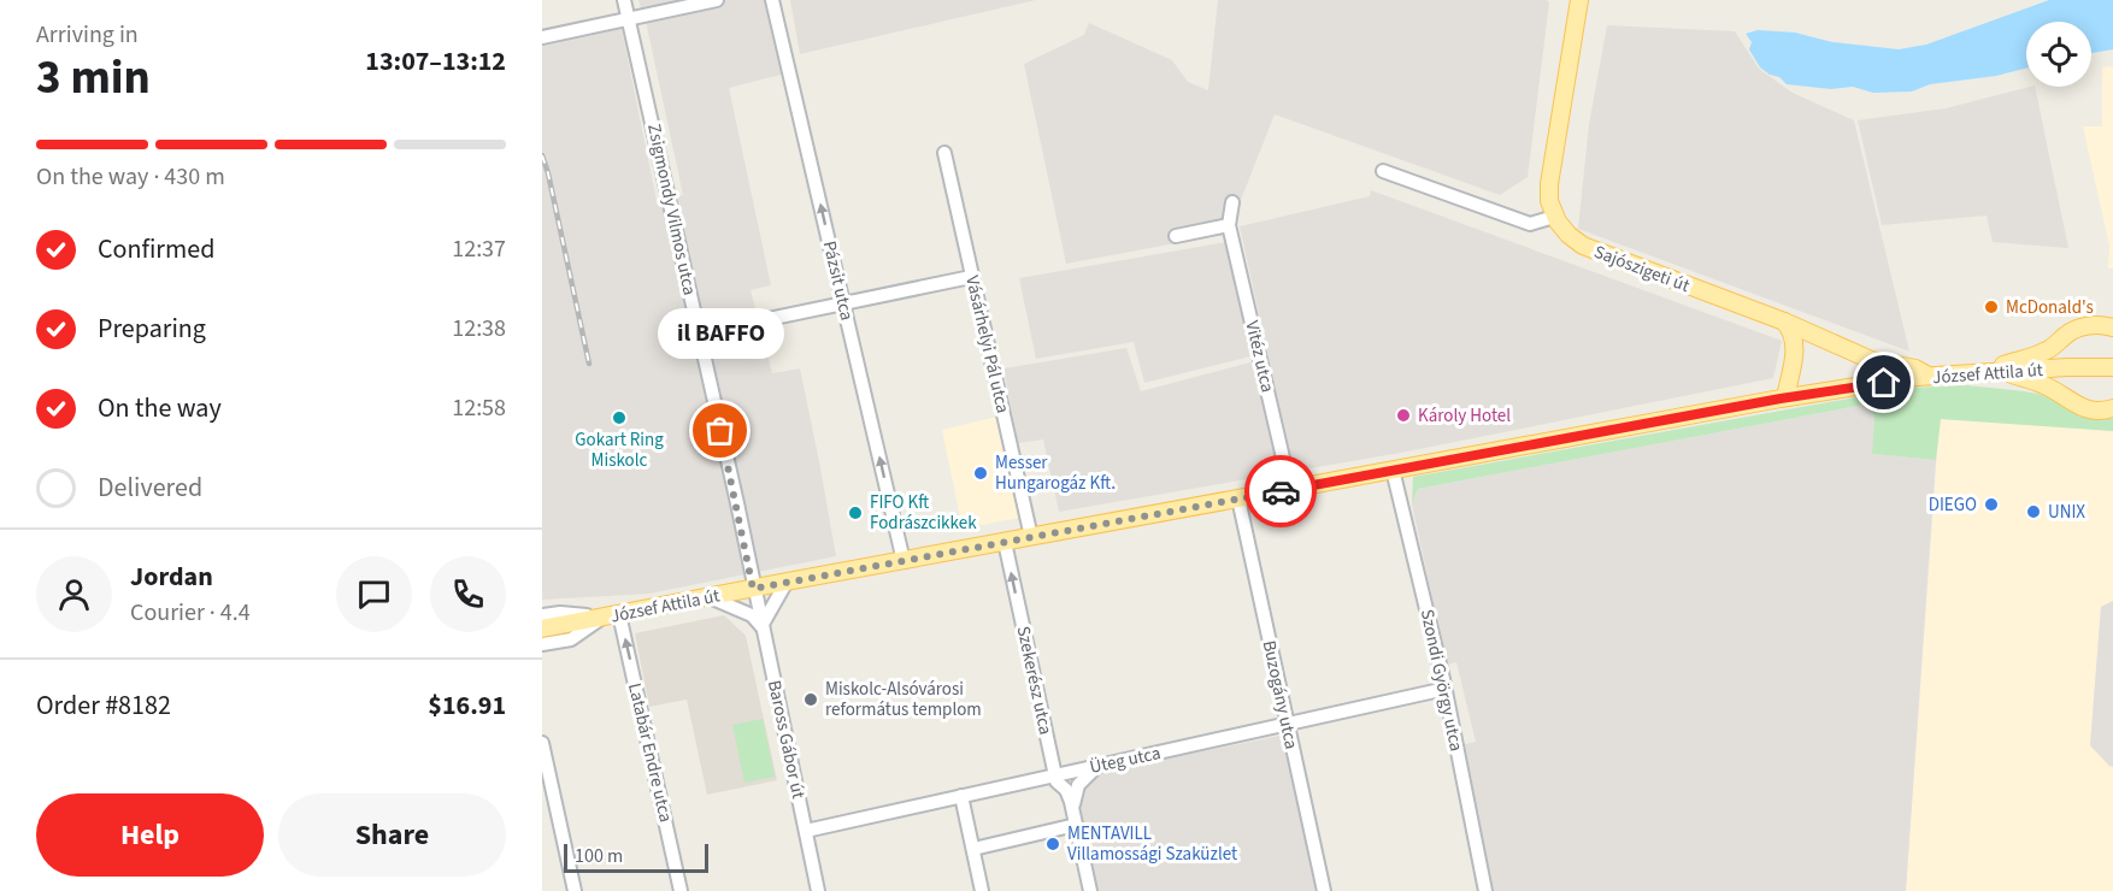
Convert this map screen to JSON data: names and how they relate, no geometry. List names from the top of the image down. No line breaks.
{"streets":{"main road":["Sajószigeti út","József Attila út"],"street":["Zsigmondy Vilmos utca","Pázsit utca","Vásárhelyi Pál utca","Vitéz utca","Szekerész utca","Szondi György utca","Buzogány utca","Baross Gábor út","Latabár Endre utca","Üteg utca"]},"crossings":[["Zsigmondy Vilmos utca","József Attila út"],["Zsigmondy Vilmos utca","Baross Gábor út"],["Sajószigeti út","József Attila út"],["Pázsit utca","József Attila út"],["Vásárhelyi Pál utca","József Attila út"],["Vitéz utca","József Attila út"],["József Attila út","Szekerész utca"],["József Attila út","Szondi György utca"],["József Attila út","Buzogány utca"],["József Attila út","Baross Gábor út"],["József Attila út","Latabár Endre utca"],["Szekerész utca","Üteg utca"],["Szondi György utca","Üteg utca"],["Buzogány utca","Üteg utca"],["Baross Gábor út","Üteg utca"]],"one_way":["Pázsit utca","Szekerész utca"],"places":["McDonald's","Károly Hotel","Gokart Ring Miskolc","il BAFFO","Messer Hungarogáz Kft.","DIEGO","UNIX","FIFO Kft Fodrászcikkek","Miskolc-Alsóvárosi református templom","MENTAVILL Villamossági Szaküzlet"],"scale_bar":"100 m","page":{"heading":["3 min","Arriving in","13:07–13:12"],"panel":["Jordan","Courier · 4.4","Order #8182","$16.91"],"bar":"On the way · 430 m","list":[["Confirmed","12:37"],["Preparing","12:38"],["On the way","12:58"],"Delivered"],"bubble":"il BAFFO","buttons":["Help","Share"],"scale":"100 m"}}
